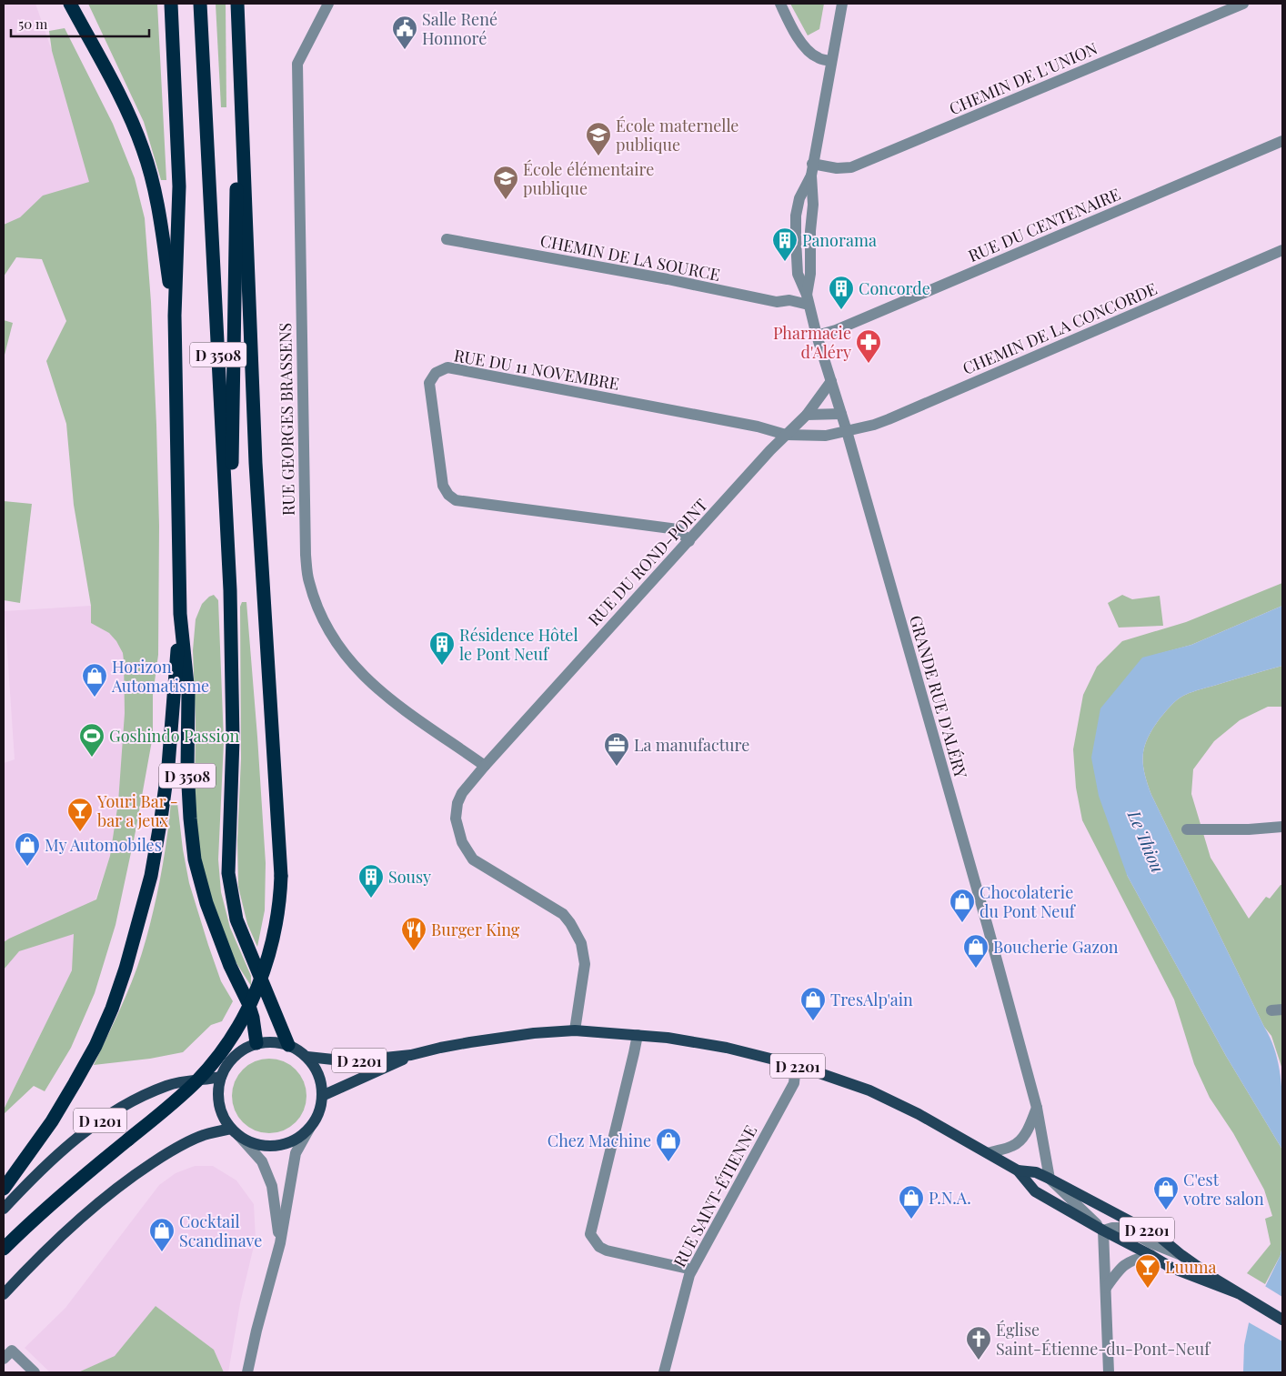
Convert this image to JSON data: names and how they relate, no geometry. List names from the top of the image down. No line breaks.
{"streets":{"highway":["D 3508"],"main road":["D 2201","D 1201"],"street":["CHEMIN DE L'UNION","RUE DU CENTENAIRE","CHEMIN DE LA SOURCE","CHEMIN DE LA CONCORDE","RUE DU 11 NOVEMBRE","RUE GEORGES BRASSENS","RUE DU ROND-POINT","GRANDE RUE D'ALÉRY","RUE SAINT-ÉTIENNE"]},"crossings":[["CHEMIN DE L'UNION","GRANDE RUE D'ALÉRY"],["RUE DU CENTENAIRE","GRANDE RUE D'ALÉRY"],["CHEMIN DE LA SOURCE","GRANDE RUE D'ALÉRY"],["CHEMIN DE LA CONCORDE","GRANDE RUE D'ALÉRY"],["D 3508","D 2201"],["D 3508","D 1201"],["RUE DU 11 NOVEMBRE","RUE DU ROND-POINT"],["RUE GEORGES BRASSENS","RUE DU ROND-POINT"],["RUE DU ROND-POINT","GRANDE RUE D'ALÉRY"],["RUE DU ROND-POINT","D 2201"],["GRANDE RUE D'ALÉRY","D 2201"],["D 2201","D 1201"],["D 2201","RUE SAINT-ÉTIENNE"]],"water":["Le Thiou"],"places":{"public building":["Salle René Honnoré"],"school or university":["École maternelle publique","École élémentaire publique"],"building":["Panorama","Concorde","Résidence Hôtel le Pont Neuf","Sousy"],"pharmacy":["Pharmacie d'Aléry"],"shop":["Horizon Automatisme","My Automobiles","Chocolaterie du Pont Neuf","Boucherie Gazon","TresAlp'ain","Chez Machine","C'est votre salon","P.N.A.","Cocktail Scandinave"],"sports":["Goshindo Passion"],"office":["La manufacture"],"bar":["Youri Bar - bar a jeux","Luuma"],"restaurant":["Burger King"],"church":["Église Saint-Étienne-du-Pont-Neuf"]},"scale_bar":"50 m"}
